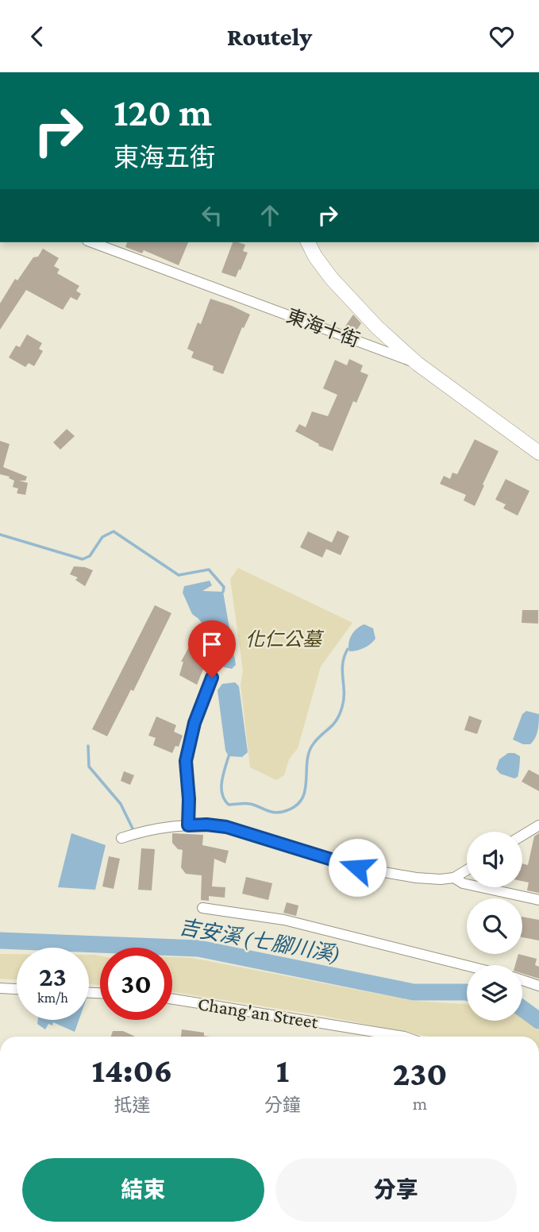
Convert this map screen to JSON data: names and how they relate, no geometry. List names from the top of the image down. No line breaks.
{"streets":{"street":["東海十街","Chang'an Street"]},"water":["吉安溪 (七腳川溪)"],"parks":["化仁公墓"],"page":{"header":"Routely","turn":["120 m","東海五街"],"speed":"23 km/h","limit":"30","eta":["14:06","抵達","1","分鐘","230","m"],"buttons":["結束","分享"]}}
